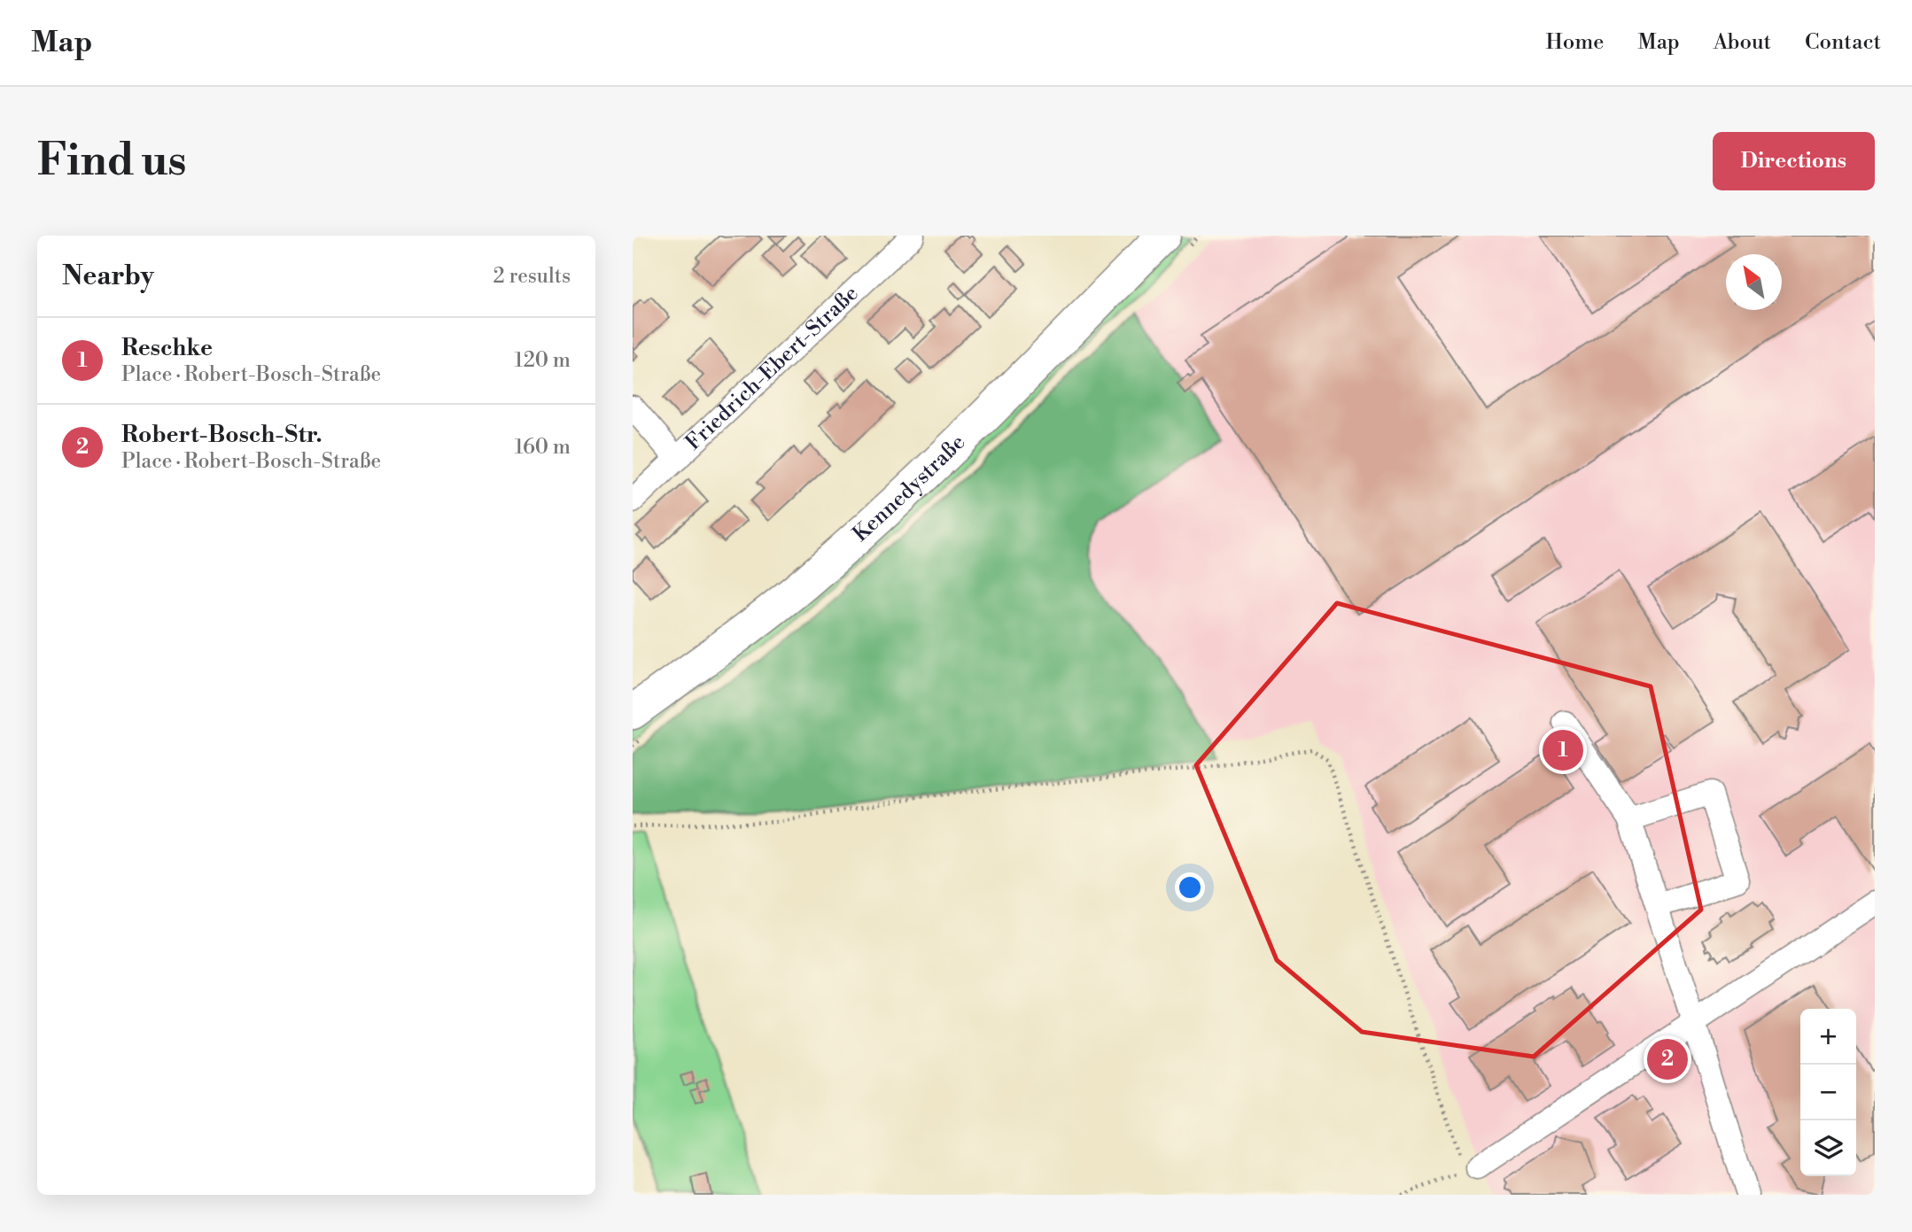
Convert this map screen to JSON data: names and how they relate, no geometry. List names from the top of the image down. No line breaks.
{"streets":{"main road":["Kennedystraße"],"street":["Friedrich-Ebert-Straße"]},"north":"top left","page":{"header":"Map","nav":["Home","Map","About","Contact"],"buttons":"Directions","title":"Find us","heading":["Nearby","2 results"],"list":[{"mark":"1","name":"Reschke","note":"Place · Robert-Bosch-Straße","value":"120 m"},{"mark":"2","name":"Robert-Bosch-Str.","note":"Place · Robert-Bosch-Straße","value":"160 m"}],"pins":["1","2"],"map_buttons":["+","−"]}}
